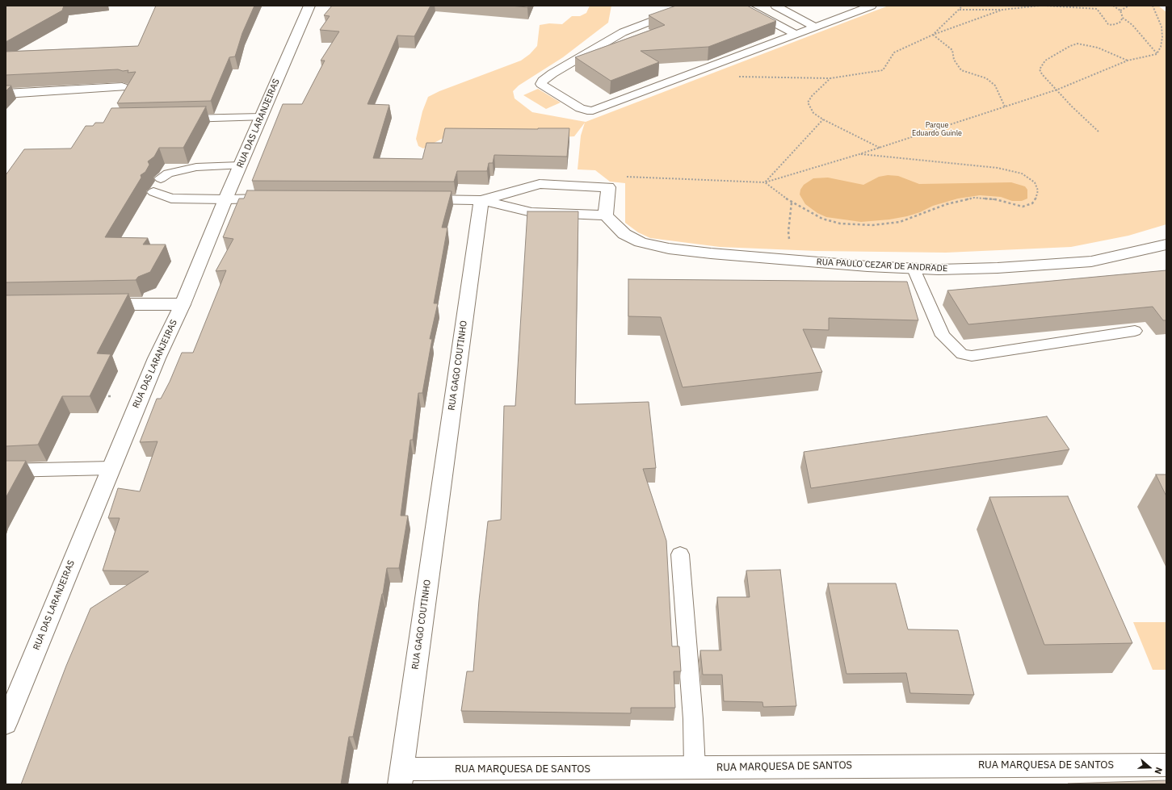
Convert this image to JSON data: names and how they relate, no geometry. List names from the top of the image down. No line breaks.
{"streets":{"street":["RUA DAS LARANJEIRAS","RUA PAULO CEZAR DE ANDRADE","RUA GAGO COUTINHO","RUA MARQUESA DE SANTOS"]},"crossings":[["RUA GAGO COUTINHO","RUA MARQUESA DE SANTOS"]],"parks":["Parque Eduardo Guinle"],"north":"right"}
